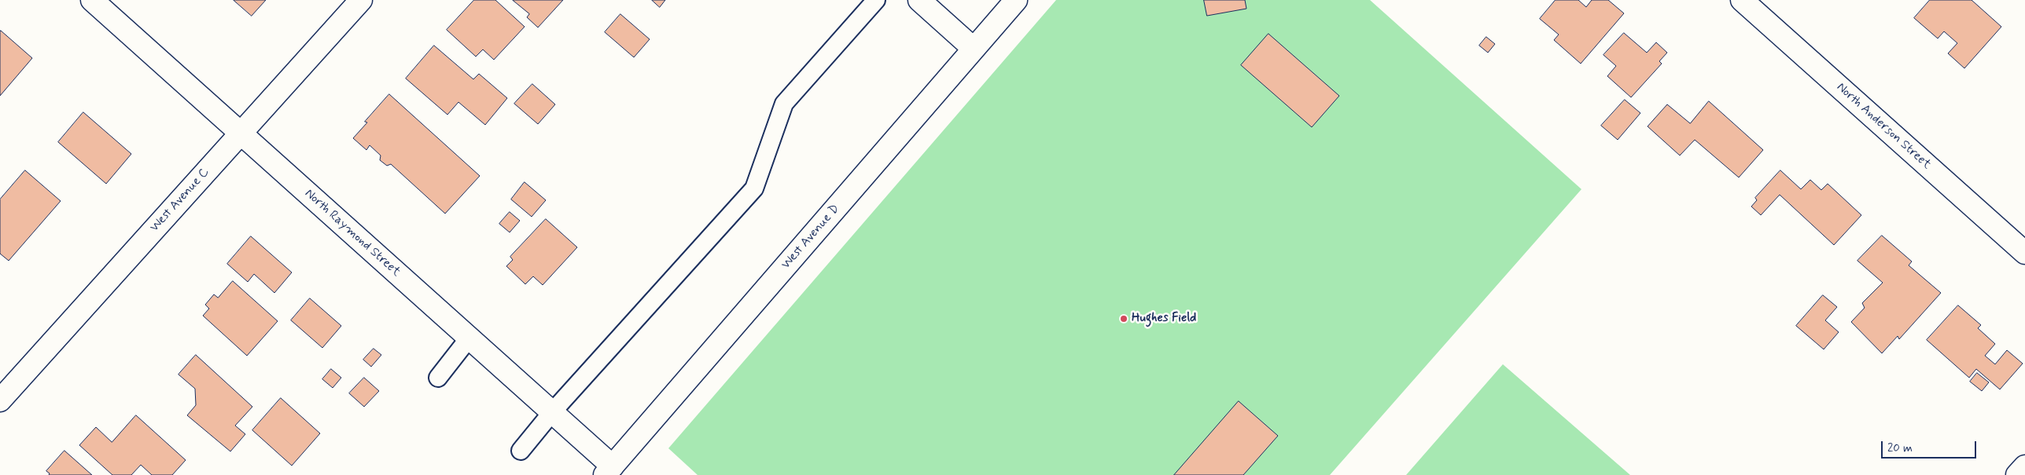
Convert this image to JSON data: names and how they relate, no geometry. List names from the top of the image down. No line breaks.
{"streets":{"street":["North Anderson Street","West Avenue C","North Raymond Street","West Avenue D"]},"crossings":[["West Avenue C","North Raymond Street"],["North Raymond Street","West Avenue D"]],"places":["Hughes Field"],"scale_bar":"20 m"}
